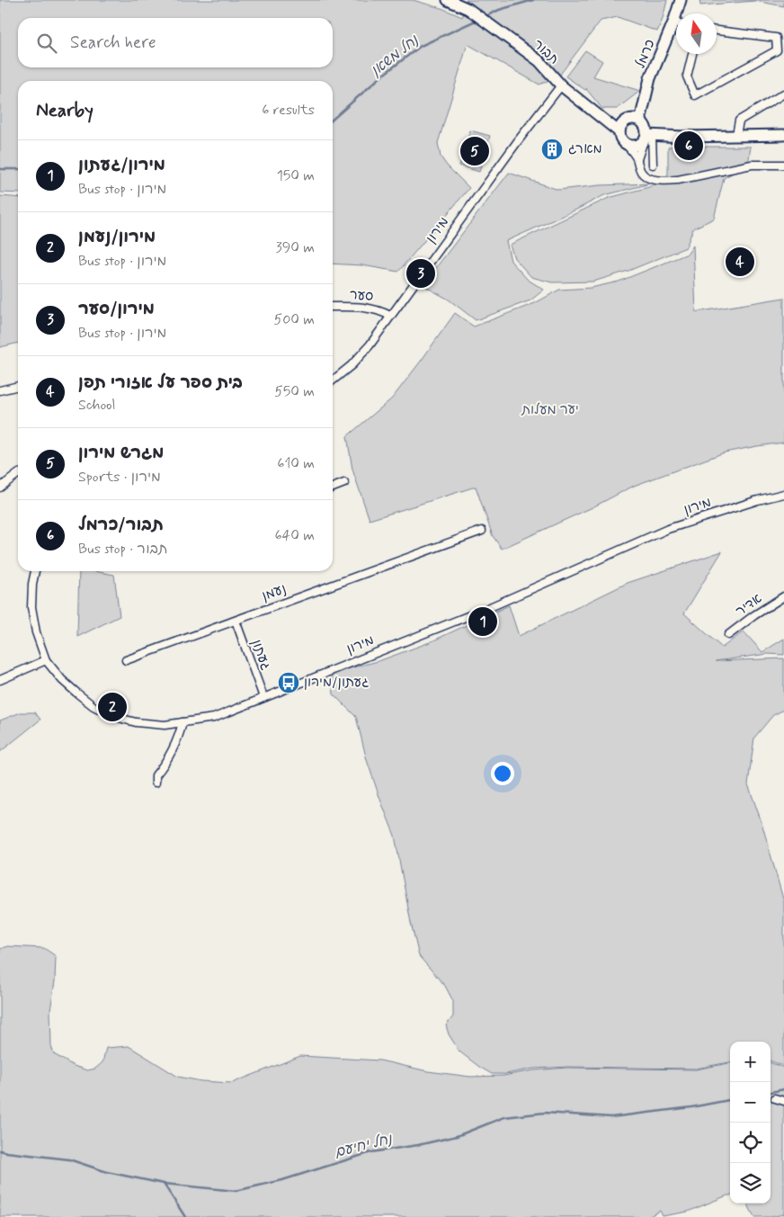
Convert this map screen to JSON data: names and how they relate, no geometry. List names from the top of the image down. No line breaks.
{"streets":{"street":["תבור","כרמל","מירון","סער","נעמן","אדיר","געתון"]},"crossings":[["תבור","כרמל"],["תבור","מירון"],["מירון","סער"],["מירון","געתון"],["נעמן","געתון"]],"water":["נחל משאן","נחל יחיעם"],"parks":["יער מעלות"],"places":{"building":["מארג"],"bus stop":["געתון/מירון"]},"north":"top","page":{"search":"Search here","heading":["Nearby","6 results"],"pins":["6","5","4","3","1","2"],"list":[{"mark":"1","name":"מירון/געתון","note":"Bus stop · מירון","value":"150 m"},{"mark":"2","name":"מירון/נעמן","note":"Bus stop · מירון","value":"390 m"},{"mark":"3","name":"מירון/סער","note":"Bus stop · מירון","value":"500 m"},{"mark":"4","name":"בית ספר על אזורי תפן","note":"School","value":"550 m"},{"mark":"5","name":"מגרש מירון","note":"Sports · מירון","value":"610 m"},{"mark":"6","name":"תבור/כרמל","note":"Bus stop · תבור","value":"640 m"}],"map_buttons":["+","−"]}}
